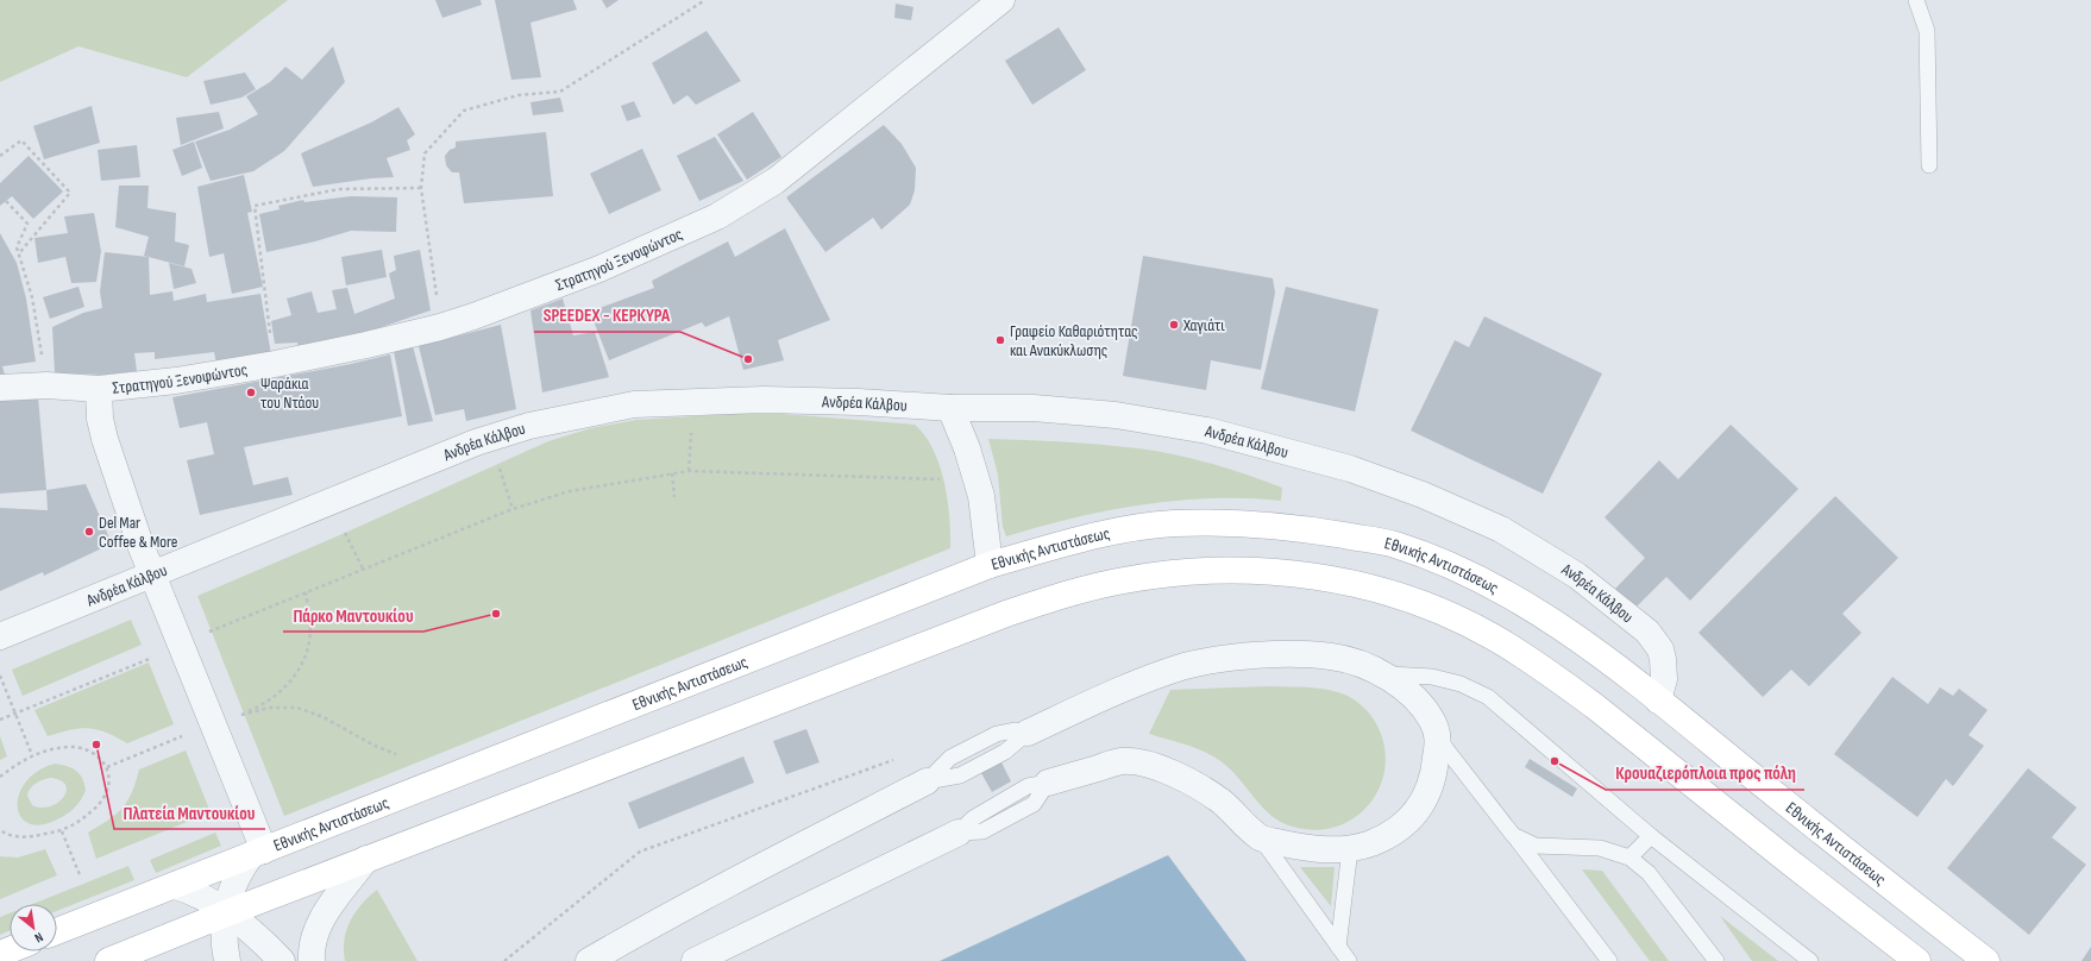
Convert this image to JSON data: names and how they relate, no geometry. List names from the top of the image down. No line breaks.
{"streets":{"main road":["Εθνικής Αντιστάσεως"],"street":["Στρατηγού Ξενοφώντος","Ανδρέα Κάλβου"]},"crossings":[["Ανδρέα Κάλβου","Εθνικής Αντιστάσεως"]],"places":["Χαγιάτι","Γραφείο Καθαριότητας και Ανακύκλωσης","SPEEDEX - ΚΕΡΚΥΡΑ","Ψαράκια του Ντάου","Del Mar Coffee & More","Πάρκο Μαντουκίου","Πλατεία Μαντουκίου","Κρουαζιερόπλοια προς πόλη"],"north":"bottom right"}
